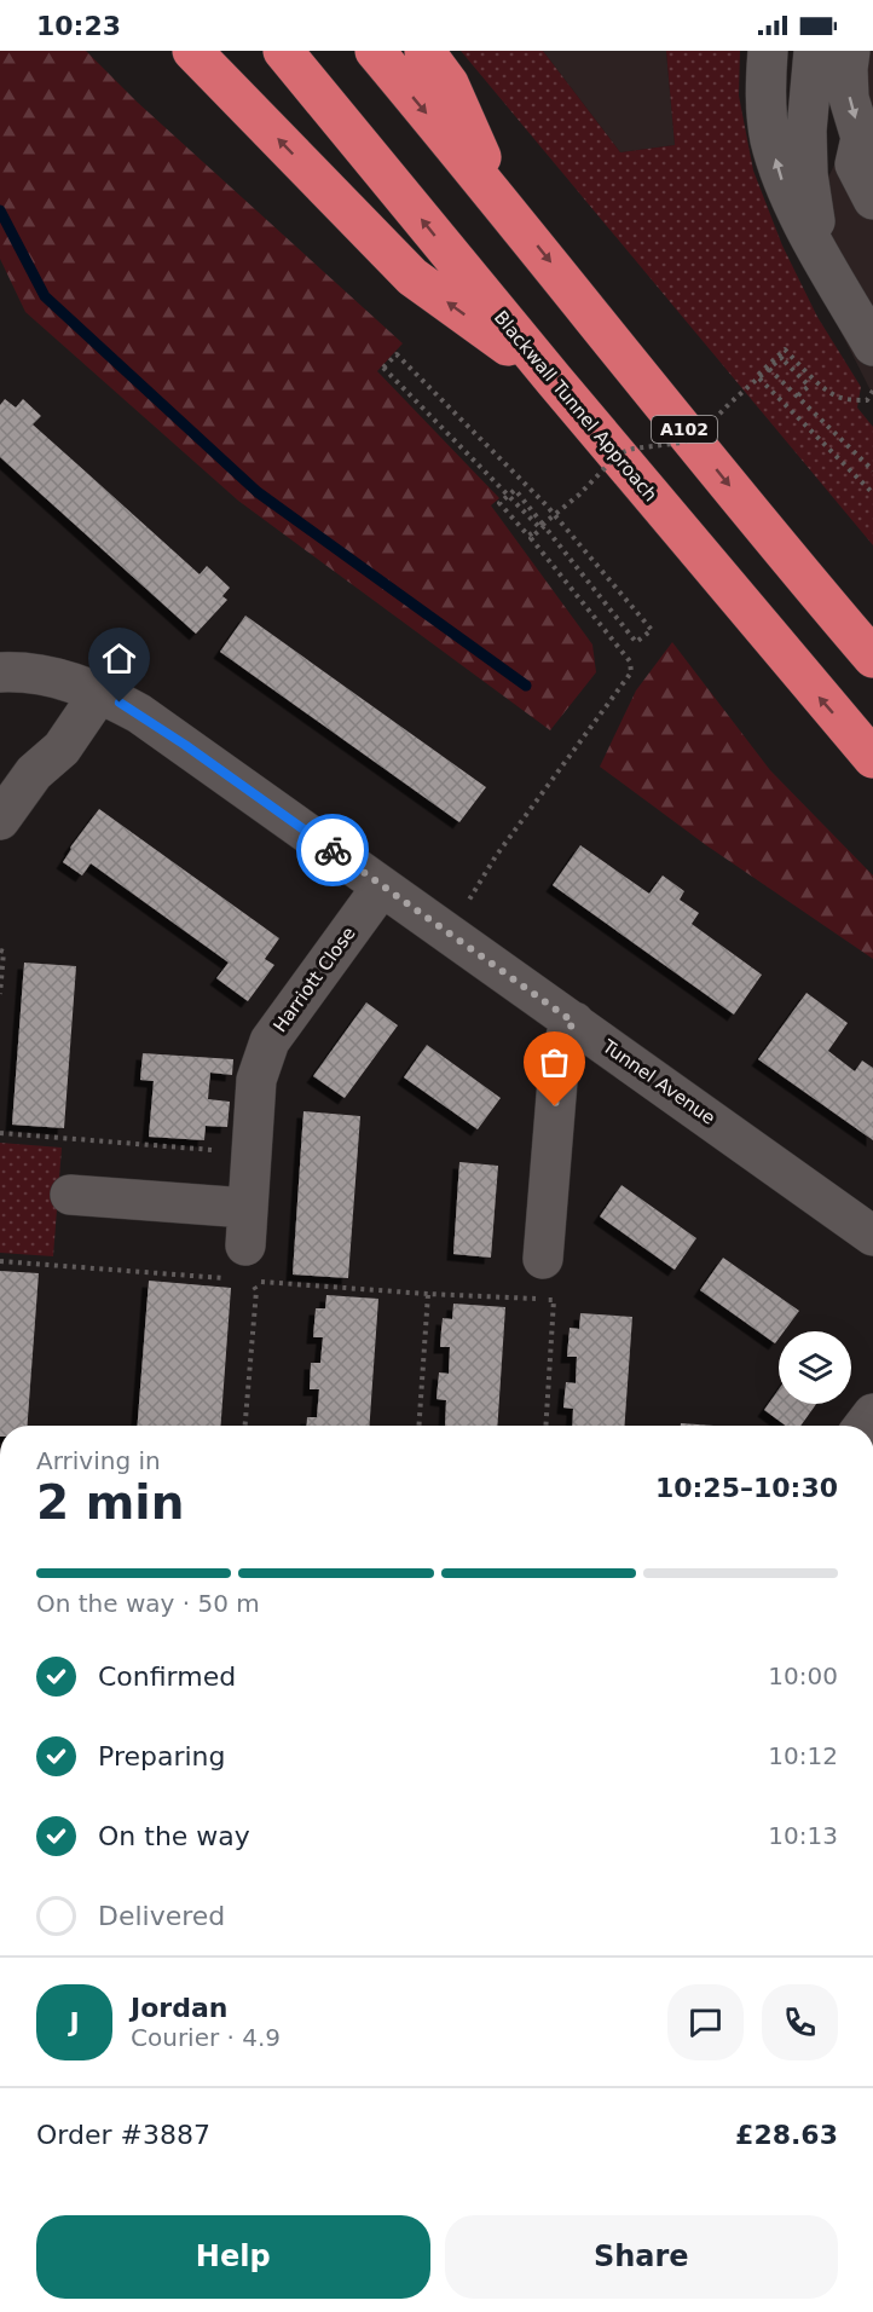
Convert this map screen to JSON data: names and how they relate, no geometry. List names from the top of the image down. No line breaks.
{"streets":{"highway":["Blackwall Tunnel Approach","A102"],"street":["Harriott Close","Tunnel Avenue"]},"crossings":[["Harriott Close","Tunnel Avenue"]],"page":{"status":"10:23","heading":["2 min","Arriving in","10:25–10:30"],"panel":["Jordan","Courier · 4.9","Order #3887","£28.63"],"bar":"On the way · 50 m","list":[["Confirmed","10:00"],["Preparing","10:12"],["On the way","10:13"],"Delivered"],"round":"J","buttons":["Help","Share"]}}
